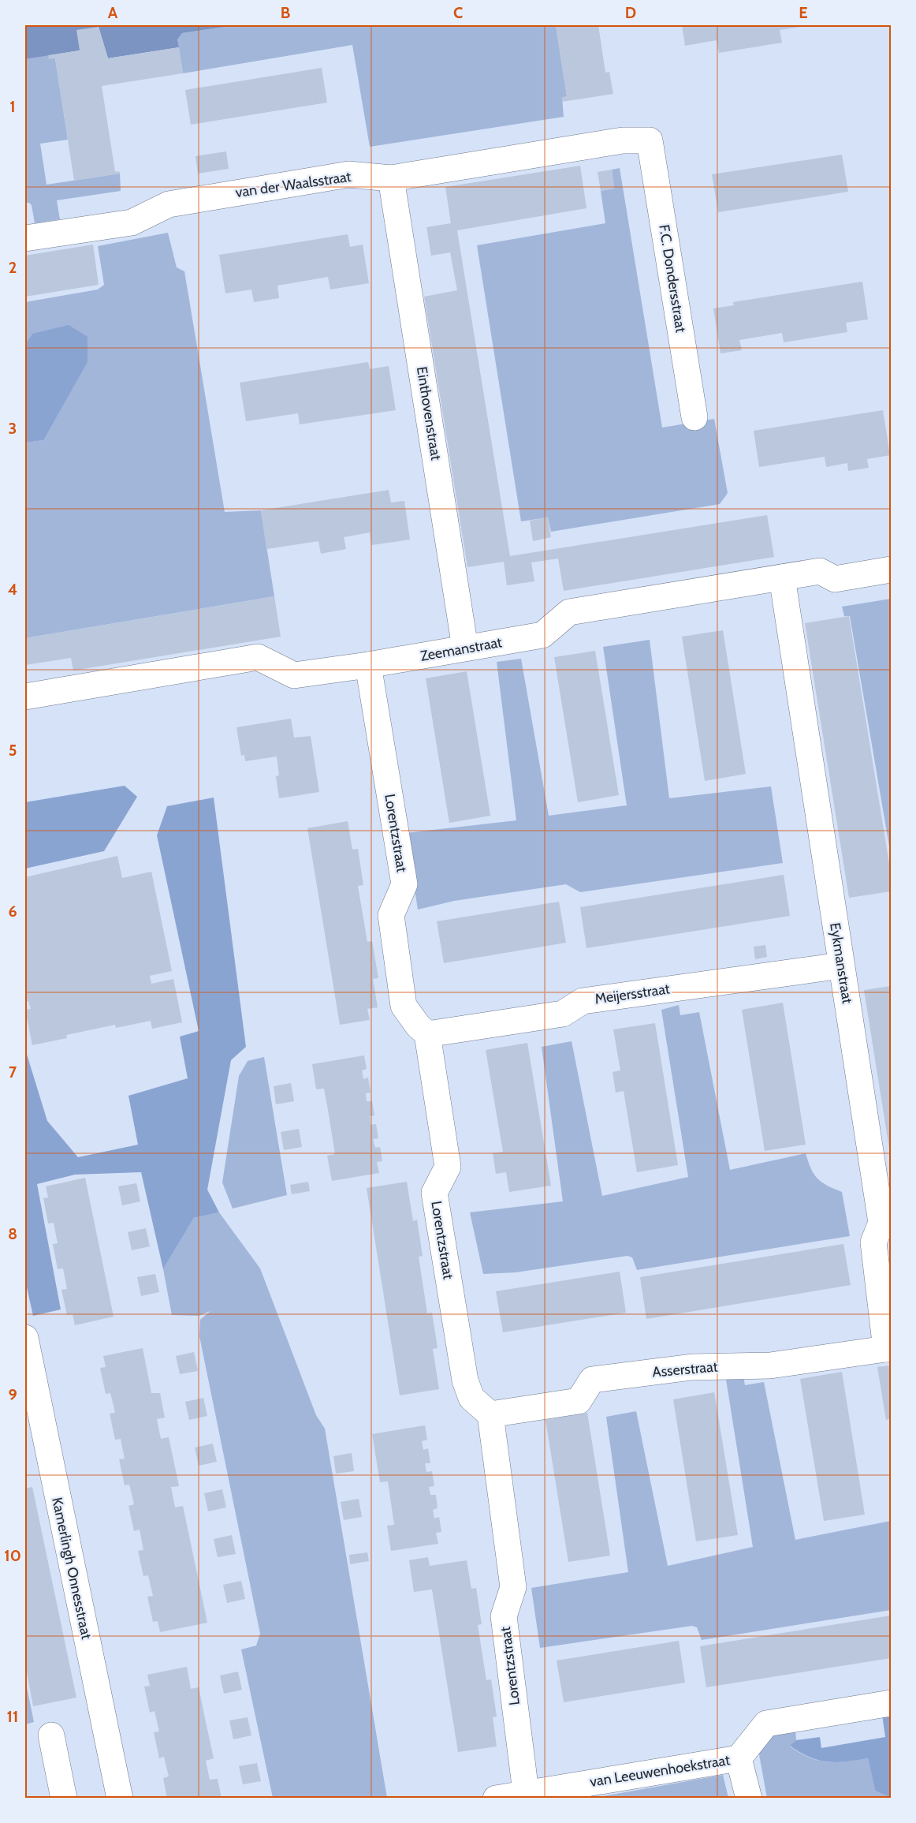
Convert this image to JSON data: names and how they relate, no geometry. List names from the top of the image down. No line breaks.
{"streets":{"street":["van der Waalsstraat","F.C. Dondersstraat","Einthovenstraat","Zeemanstraat","Lorentzstraat","Eykmanstraat","Meijersstraat","Asserstraat","Kamerlingh Onnesstraat","van Leeuwenhoekstraat"]},"crossings":[["van der Waalsstraat","F.C. Dondersstraat"],["van der Waalsstraat","Einthovenstraat"],["Einthovenstraat","Zeemanstraat"],["Zeemanstraat","Lorentzstraat"],["Zeemanstraat","Eykmanstraat"],["Lorentzstraat","Meijersstraat"],["Lorentzstraat","Asserstraat"],["Lorentzstraat","van Leeuwenhoekstraat"],["Eykmanstraat","Meijersstraat"],["Eykmanstraat","Asserstraat"]],"grid":{"columns":["A","B","C","D","E"],"rows":["1","2","3","4","5","6","7","8","9","10","11"]}}
